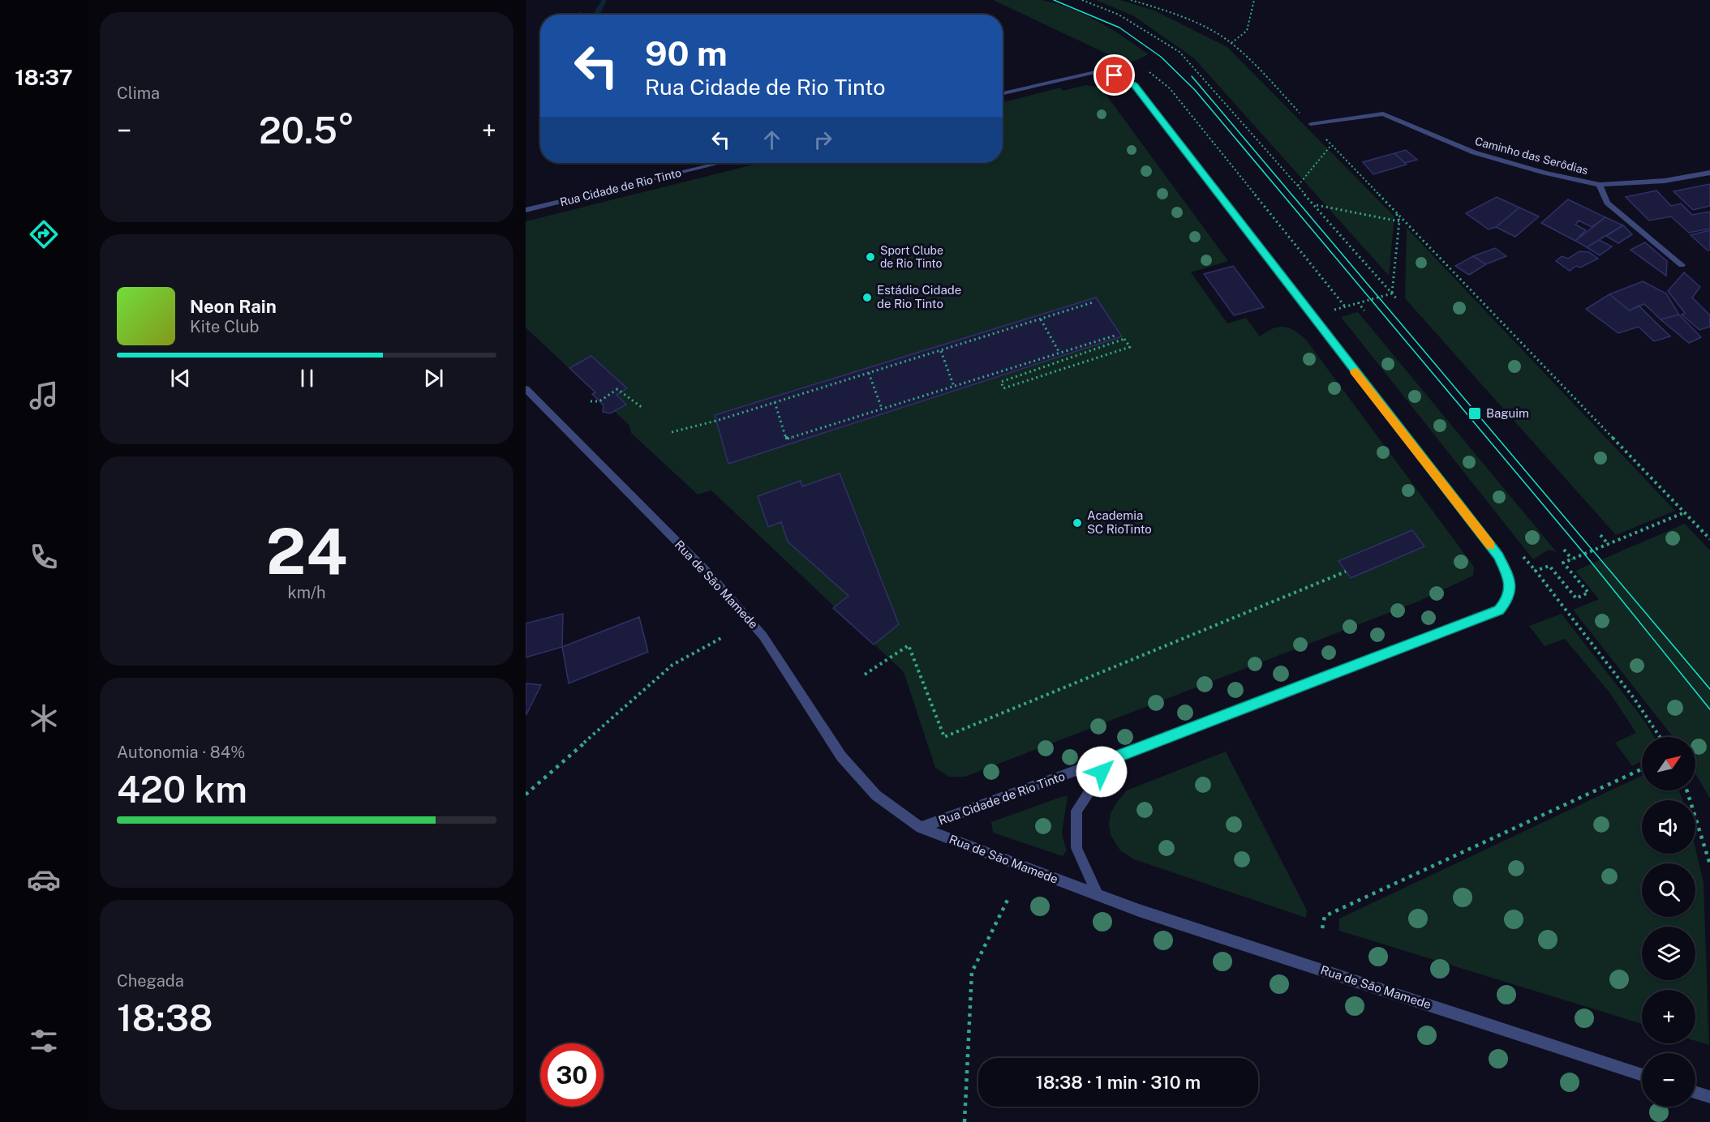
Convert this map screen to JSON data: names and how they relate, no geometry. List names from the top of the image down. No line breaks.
{"streets":{"street":["Caminho das Serôdias","Rua Cidade de Rio Tinto","Rua de São Mamede"]},"crossings":[["Rua Cidade de Rio Tinto","Rua de São Mamede"]],"places":{"other":["Sport Clube de Rio Tinto","Estádio Cidade de Rio Tinto","Academia SC RioTinto"],"transit":["Baguim"]},"north":"top right","page":{"tabs":"18:37","tile":["Clima",["24","km/h"],["Autonomia · 84%","420 km"],["Chegada","18:38"]],"turn":["90 m","Rua Cidade de Rio Tinto"],"heat":["−","20.5°","+"],"song":["Neon Rain","Kite Club"],"map_buttons":["+","−"],"limit":"30","trip":"18:38 · 1 min · 310 m"}}
